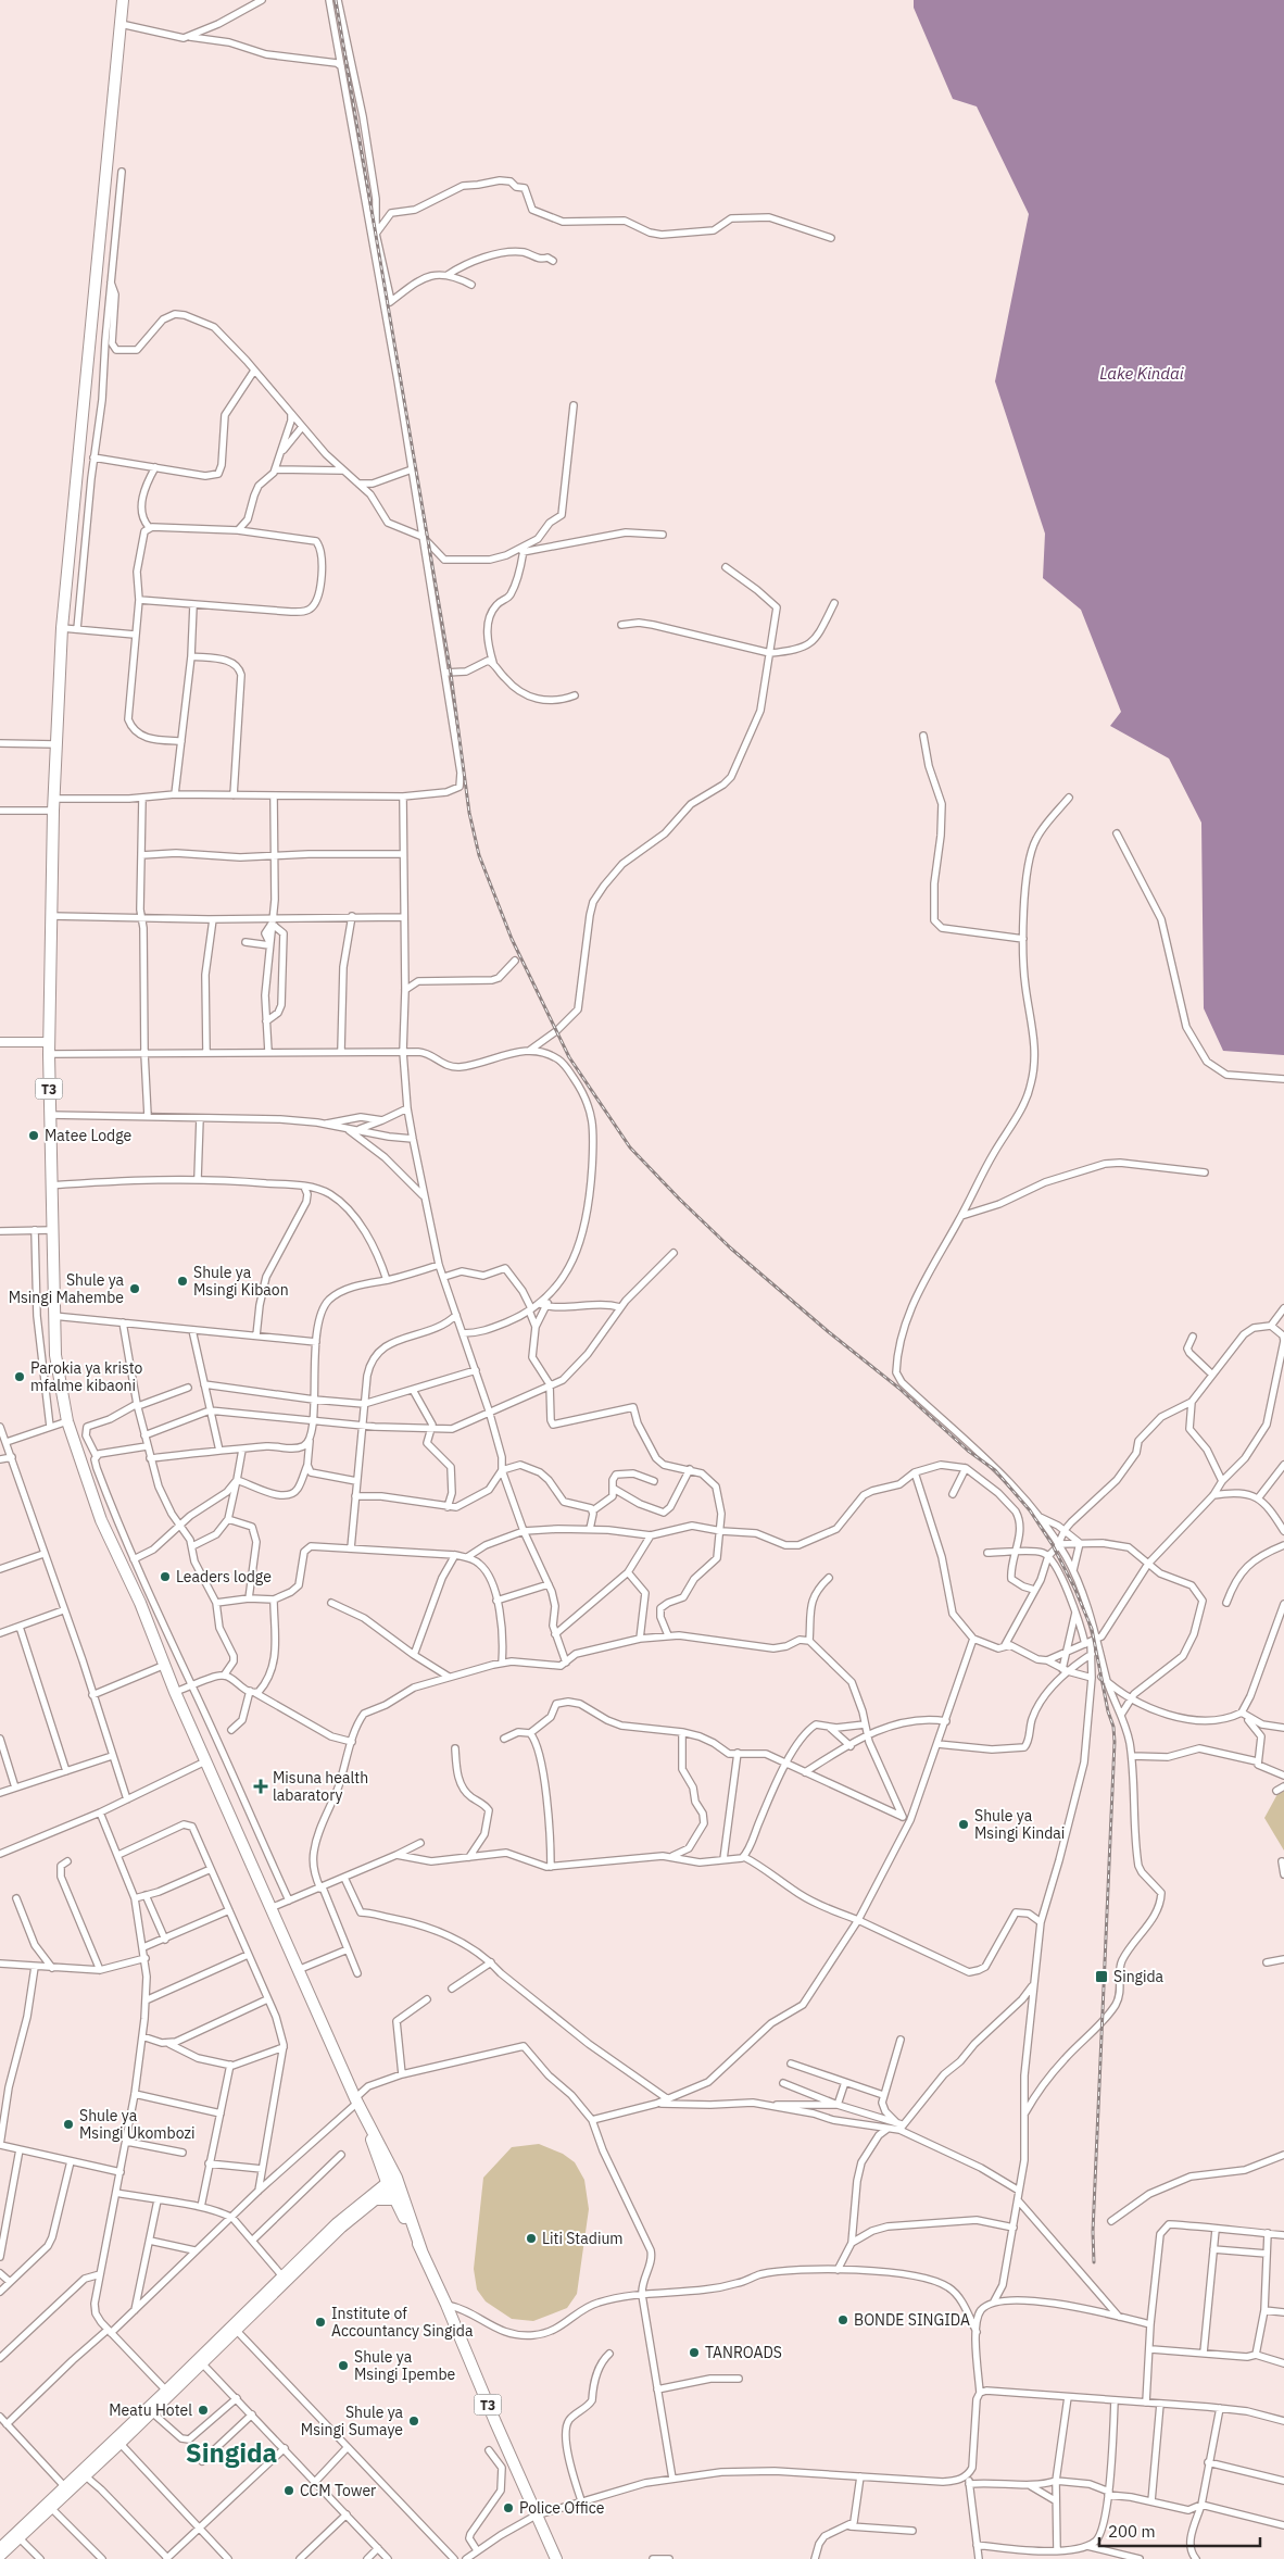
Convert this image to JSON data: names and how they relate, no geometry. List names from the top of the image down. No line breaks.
{"streets":{"highway":["T3"]},"districts":["Singida"],"water":["Lake Kindai"],"places":{"other":["Matee Lodge","Shule ya Msingi Kibaon","Shule ya Msingi Mahembe","Parokia ya kristo mfalme kibaoni","Leaders lodge","Shule ya Msingi Kindai","Shule ya Msingi Ukombozi","Liti Stadium","BONDE SINGIDA","Institute of Accountancy Singida","TANROADS","Shule ya Msingi Ipembe","Meatu Hotel","Shule ya Msingi Sumaye","CCM Tower","Police Office"],"health":["Misuna health labaratory"],"transit":["Singida"]},"scale_bar":"200 m"}
